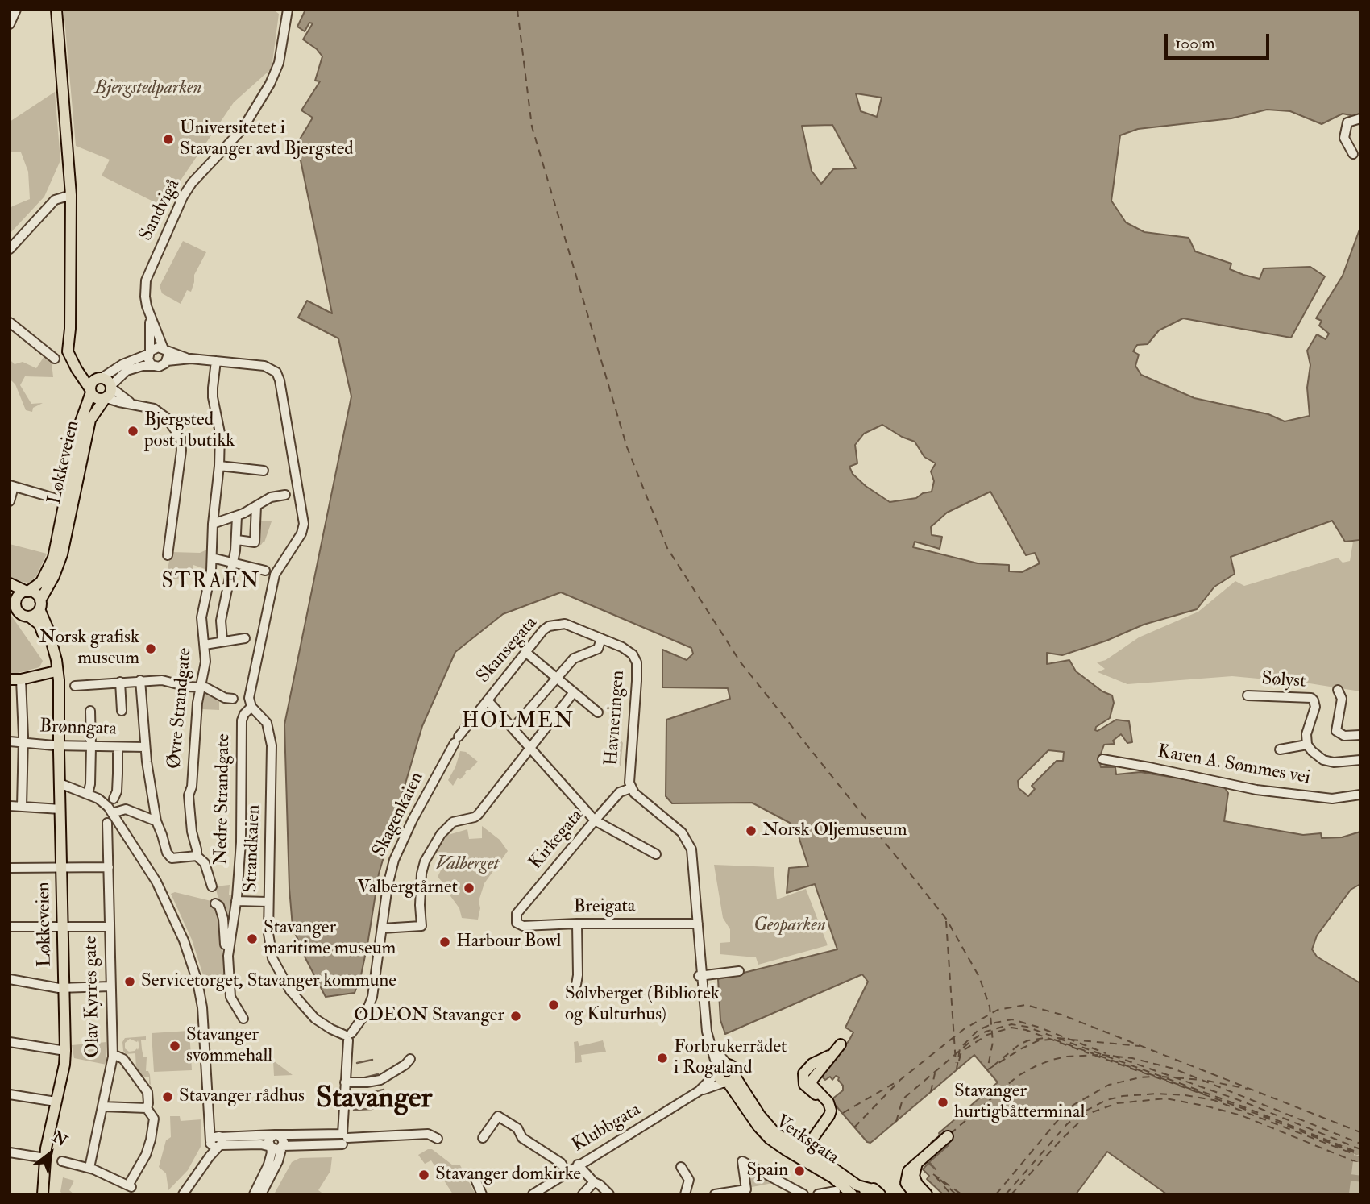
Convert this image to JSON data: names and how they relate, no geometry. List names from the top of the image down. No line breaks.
{"streets":{"main road":["Løkkeveien","Verksgata"],"street":["Sandvigå","Skansegata","Sølyst","Øvre Strandgate","Havneringen","Brønngata","Karen A. Sømmes vei","Nedre Strandgate","Skagenkaien","Kirkegata","Strandkaien","Breigata","Olav Kyrres gate","Klubbgata"]},"crossings":[["Løkkeveien","Brønngata"],["Skansegata","Havneringen"],["Skansegata","Skagenkaien"],["Øvre Strandgate","Nedre Strandgate"],["Havneringen","Kirkegata"],["Havneringen","Breigata"],["Nedre Strandgate","Strandkaien"],["Skagenkaien","Strandkaien"],["Kirkegata","Breigata"],["Klubbgata","Verksgata"]],"districts":["STRAEN","HOLMEN","Stavanger"],"parks":["Bjergstedparken","Valberget","Geoparken"],"places":["Universitetet i Stavanger avd Bjergsted","Bjergsted post i butikk","Norsk grafisk museum","Norsk Oljemuseum","Valbergtårnet","Stavanger maritime museum","Harbour Bowl","Servicetorget, Stavanger kommune","Sølvberget (Bibliotek og Kulturhus)","ODEON Stavanger","Stavanger svømmehall","Forbrukerrådet i Rogaland","Stavanger rådhus","Stavanger hurtigbåtterminal","Spain","Stavanger domkirke"],"scale_bar":"100 m","north":"top right"}
